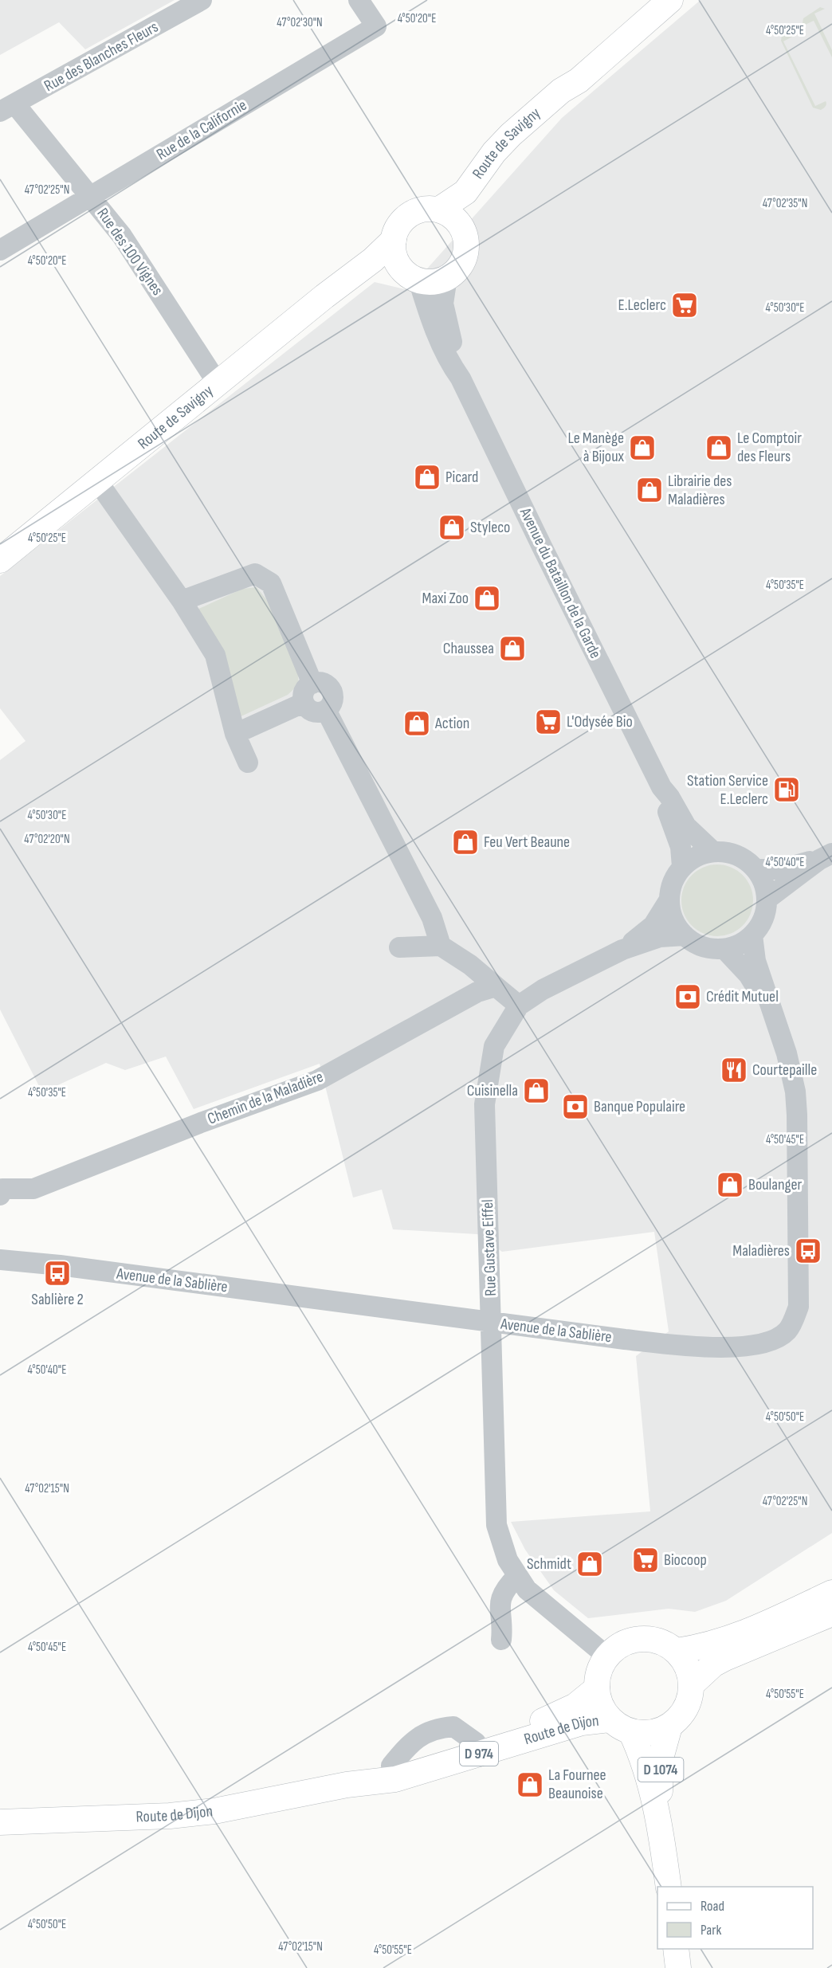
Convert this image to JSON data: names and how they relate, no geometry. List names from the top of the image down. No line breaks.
{"streets":{"main road":["Route de Savigny","Route de Dijon","D 974","D 1074"],"street":["Rue des Blanches Fleurs","Rue de la Californie","Rue des 100 Vignes","Avenue du Bataillon de la Garde","Chemin de la Maladière","Rue Gustave Eiffel","Avenue de la Sablière"]},"crossings":[["Rue des Blanches Fleurs","Rue des 100 Vignes"],["Rue de la Californie","Rue des 100 Vignes"],["Route de Savigny","Rue des 100 Vignes"],["Route de Savigny","Avenue du Bataillon de la Garde"],["Avenue du Bataillon de la Garde","Rue Gustave Eiffel"],["Avenue du Bataillon de la Garde","Avenue de la Sablière"],["Rue Gustave Eiffel","Avenue de la Sablière"],["Rue Gustave Eiffel","Route de Dijon"],["Rue Gustave Eiffel","D 1074"],["Route de Dijon","D 1074"]],"places":{"supermarket":["E.Leclerc","L'Odysée Bio","Biocoop"],"shop":["Le Manège à Bijoux","Le Comptoir des Fleurs","Picard","Librairie des Maladières","Styleco","Maxi Zoo","Chaussea","Action","Feu Vert Beaune","Cuisinella","Boulanger","Schmidt","La Fournee Beaunoise"],"fuel station":["Station Service E.Leclerc"],"bank":["Crédit Mutuel","Banque Populaire"],"restaurant":["Courtepaille"],"bus stop":["Maladières","Sablière 2"]},"legend":["Road","Park"],"coordinates":["4°50'20\"E","47°02'30\"N","4°50'25\"E","47°02'25\"N","47°02'35\"N","4°50'30\"E","4°50'35\"E","47°02'20\"N","4°50'40\"E","4°50'45\"E","4°50'50\"E","47°02'15\"N","4°50'55\"E"]}
